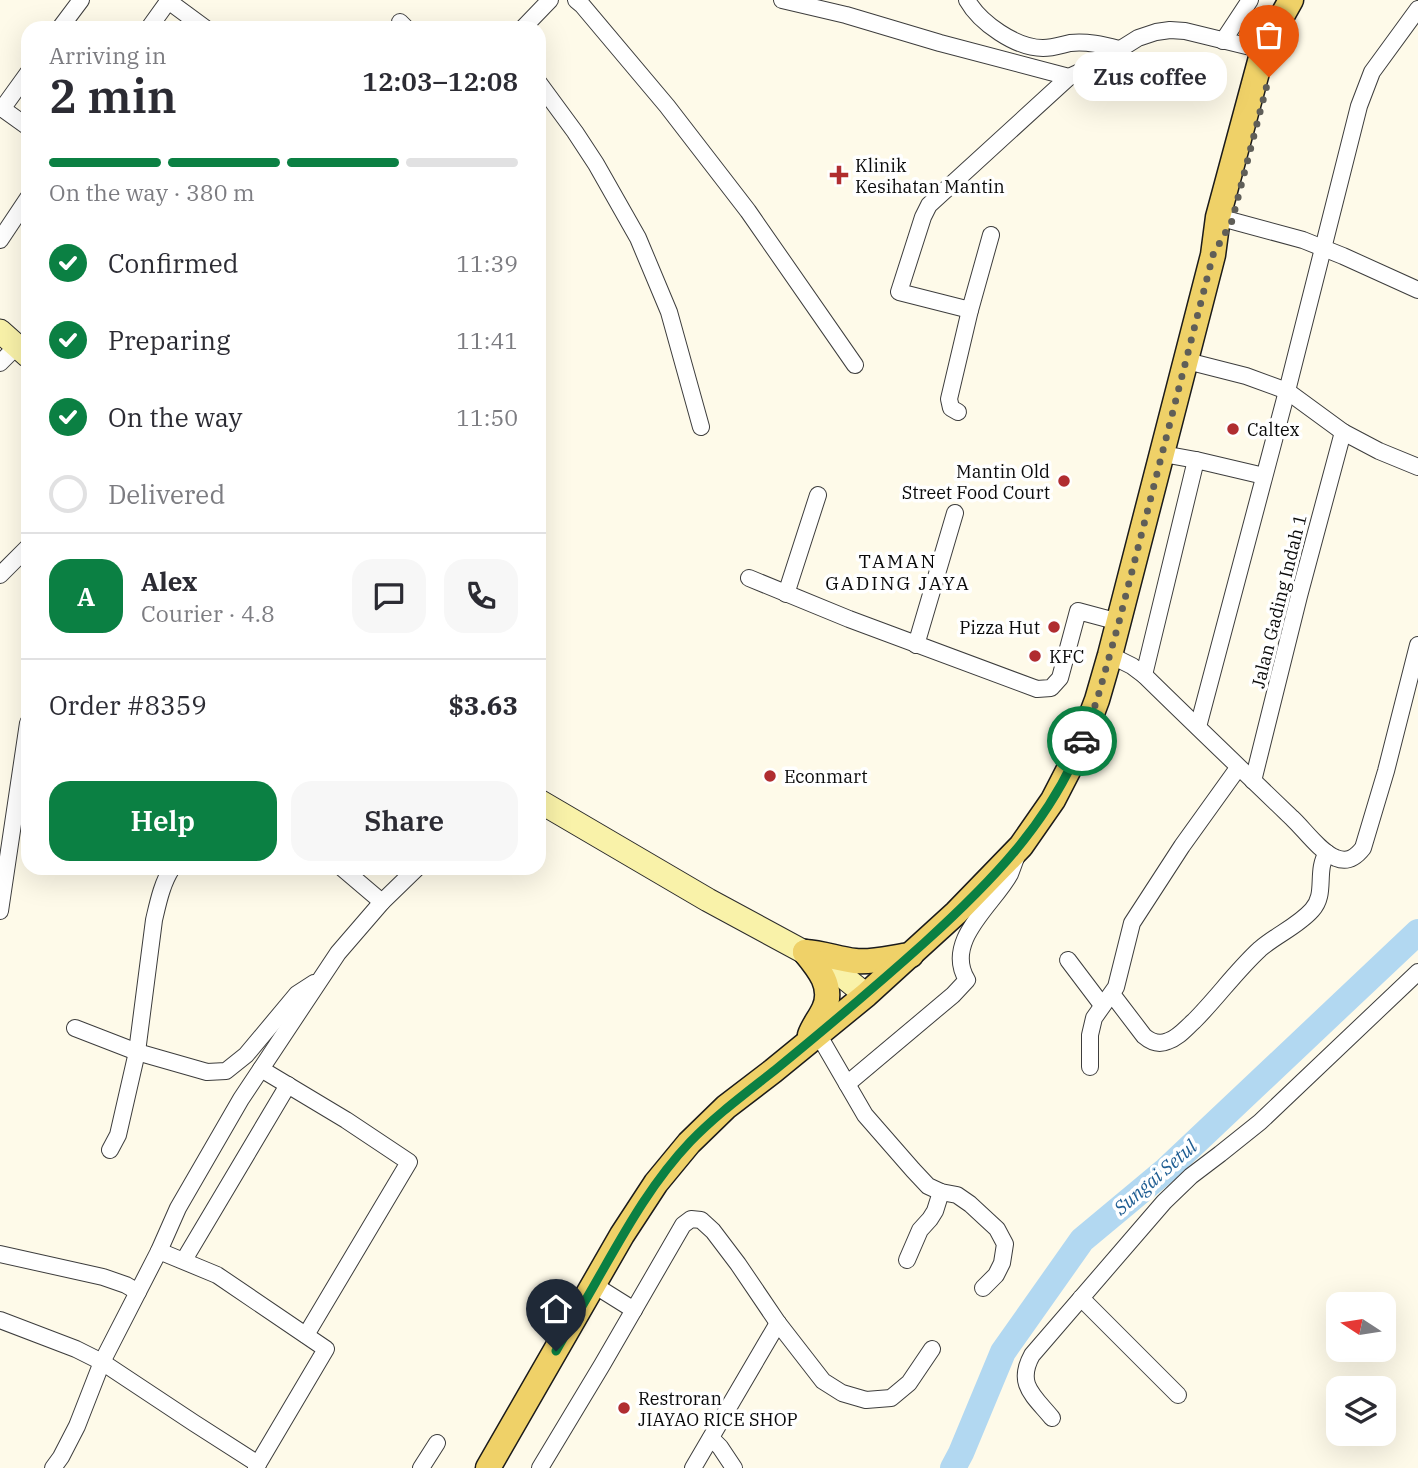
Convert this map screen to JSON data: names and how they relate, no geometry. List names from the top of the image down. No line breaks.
{"streets":{"street":["Jalan Gading Indah 1"]},"districts":["TAMAN GADING JAYA"],"water":["Sungai Setul"],"places":{"other":["Zus coffee","Caltex","Mantin Old Street Food Court","Pizza Hut","KFC","Econmart","Restroran JIAYAO RICE SHOP"],"health":["Klinik Kesihatan Mantin"]},"north":"left","page":{"heading":["2 min","Arriving in","12:03–12:08"],"panel":["Alex","Courier · 4.8","Order #8359","$3.63"],"bubble":"Zus coffee","bar":"On the way · 380 m","list":[["Confirmed","11:39"],["Preparing","11:41"],["On the way","11:50"],"Delivered"],"round":"A","buttons":["Help","Share"]}}
